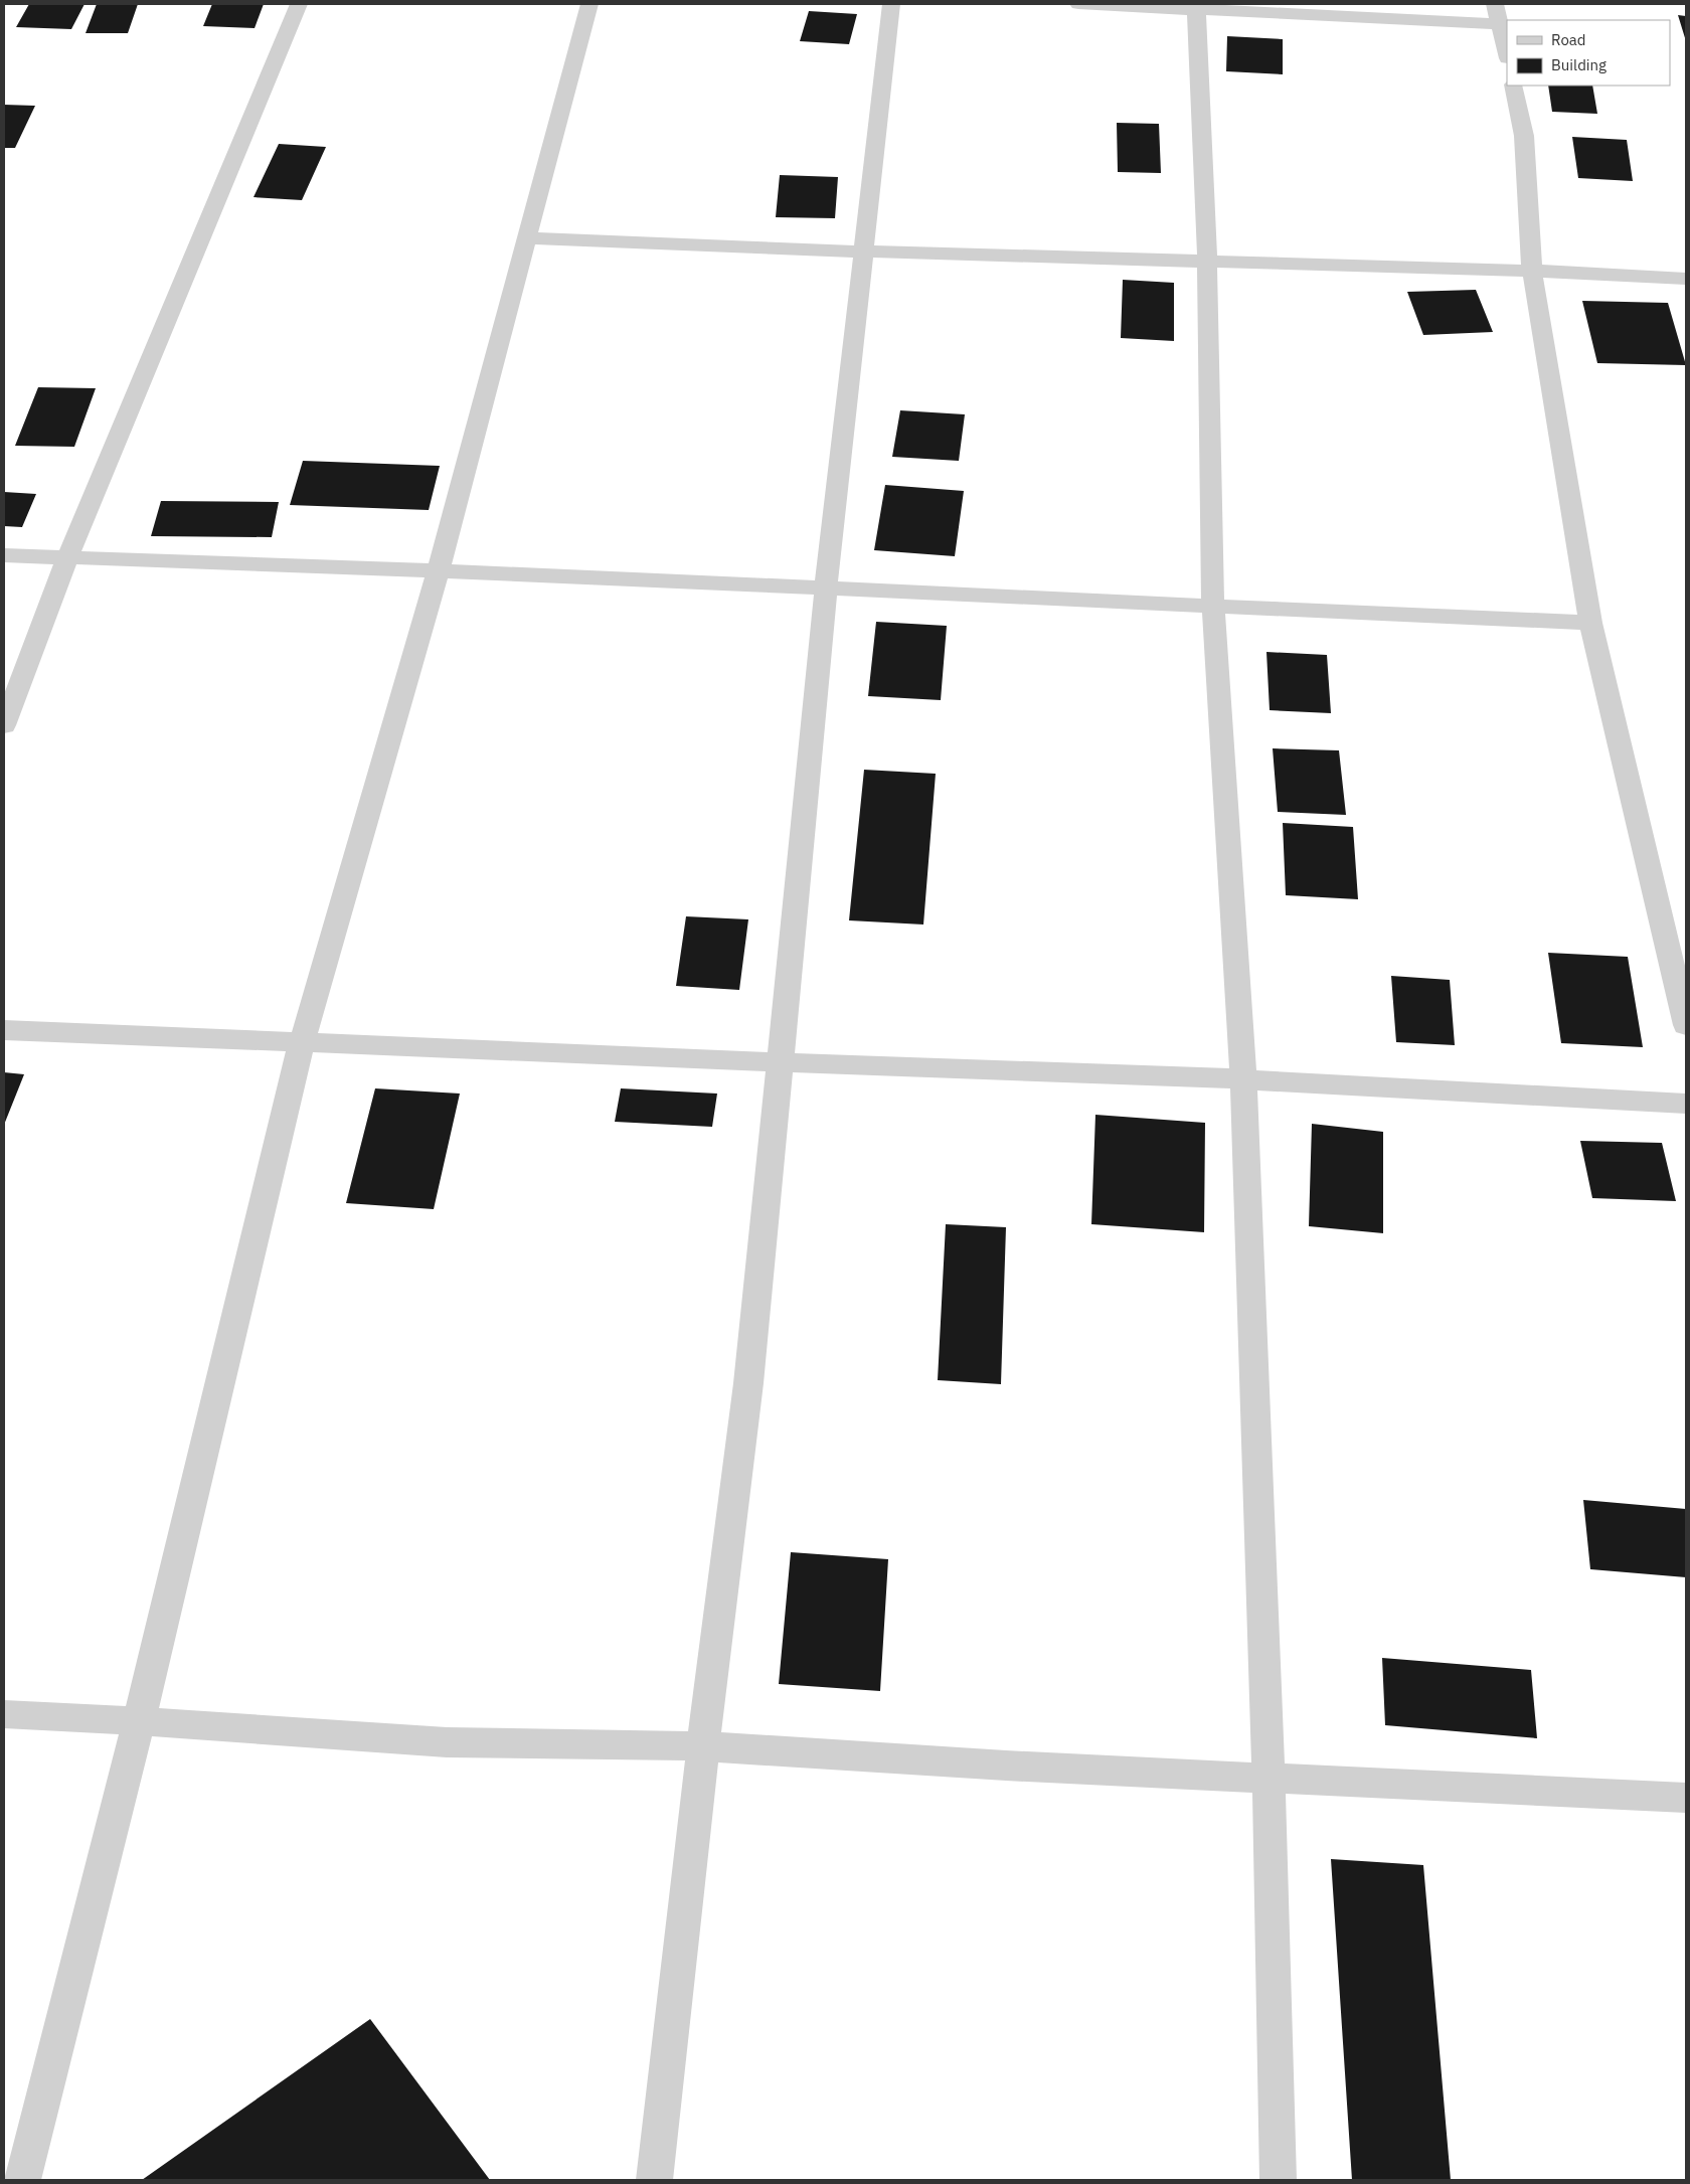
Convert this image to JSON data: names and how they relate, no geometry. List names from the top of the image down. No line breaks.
{"legend":["Road","Building"]}
